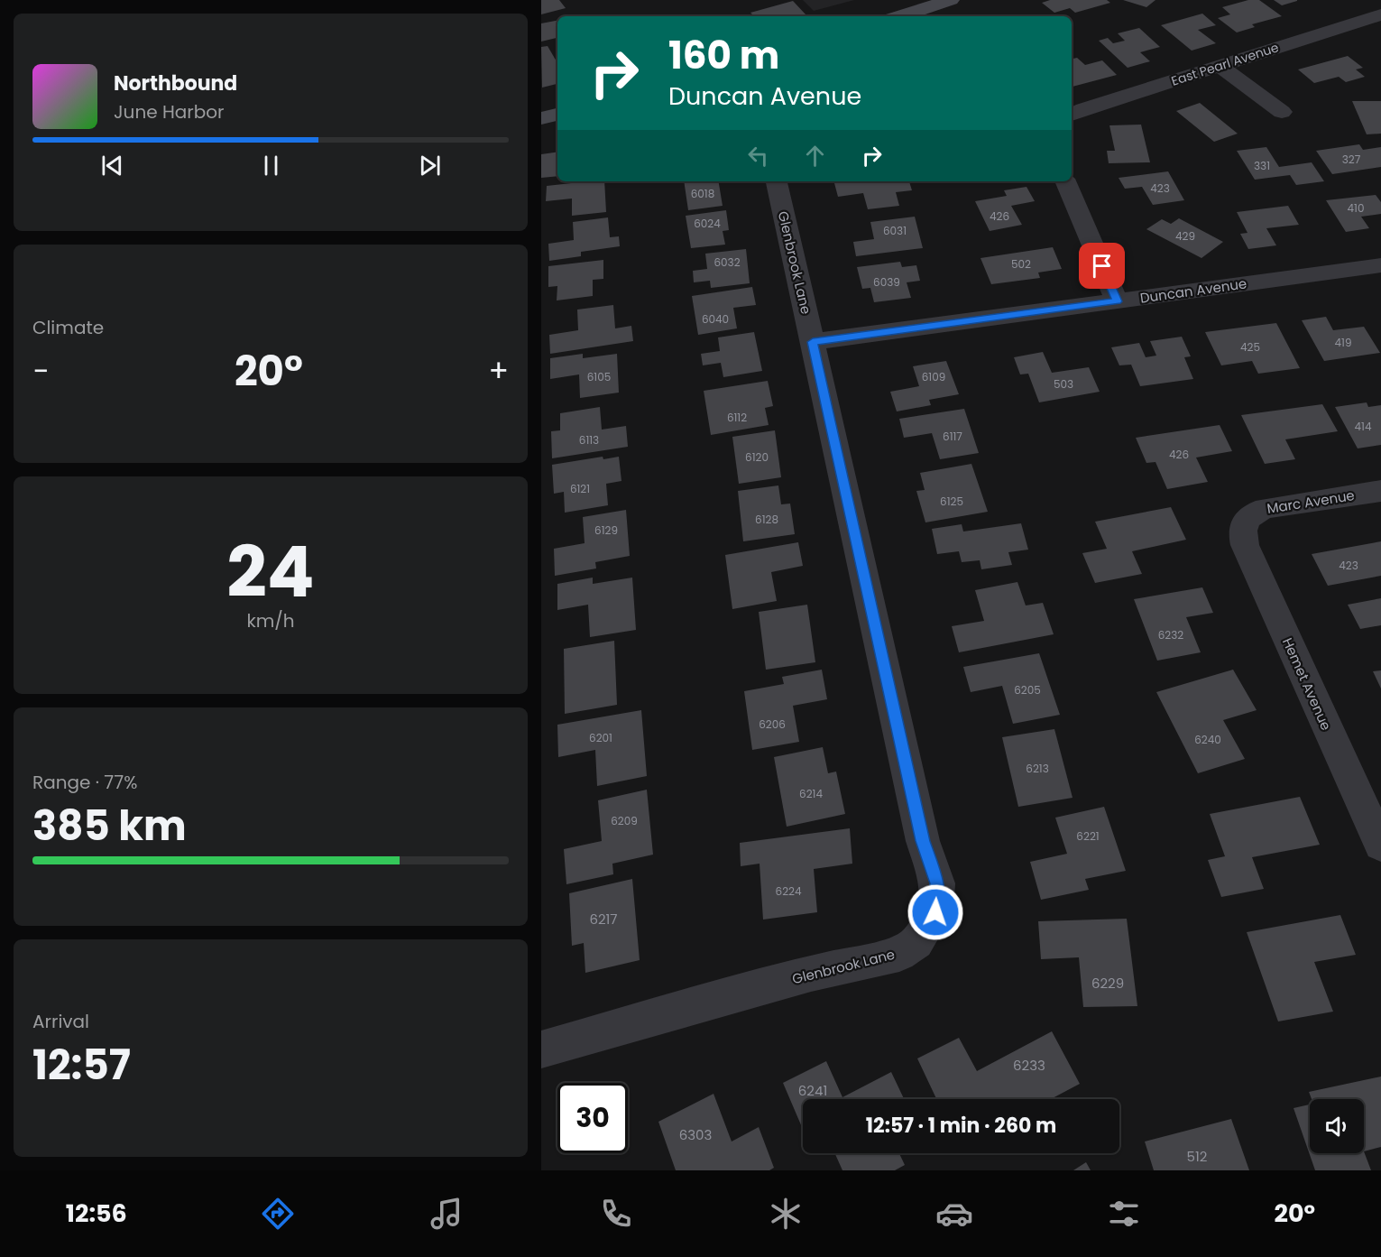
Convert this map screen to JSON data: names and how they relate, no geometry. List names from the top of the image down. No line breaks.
{"streets":{"street":["East Pearl Avenue","Glenbrook Lane","Duncan Avenue","Marc Avenue","Hemet Avenue"]},"crossings":[["Glenbrook Lane","Duncan Avenue"],["Marc Avenue","Hemet Avenue"]],"house_numbers":["327","331","423","6018","410","426","6024","6031","429","6032","502","6039","6040","419","425","6105","6109","503","6112","414","6117","6113","426","6120","6121","6125","6128","6129","423","6232","6205","6206","6201","6240","6213","6214","6209","6221","6224","6217","6229","6233","6241","6303","512"],"page":{"turn":["160 m","Duncan Avenue"],"song":["Northbound","June Harbor"],"tile":["Climate",["24","km/h"],["Range · 77%","385 km"],["Arrival","12:57"]],"heat":["−","20°","+"],"limit":"30","trip":"12:57 · 1 min · 260 m","tabs":["12:56","20°"]}}
